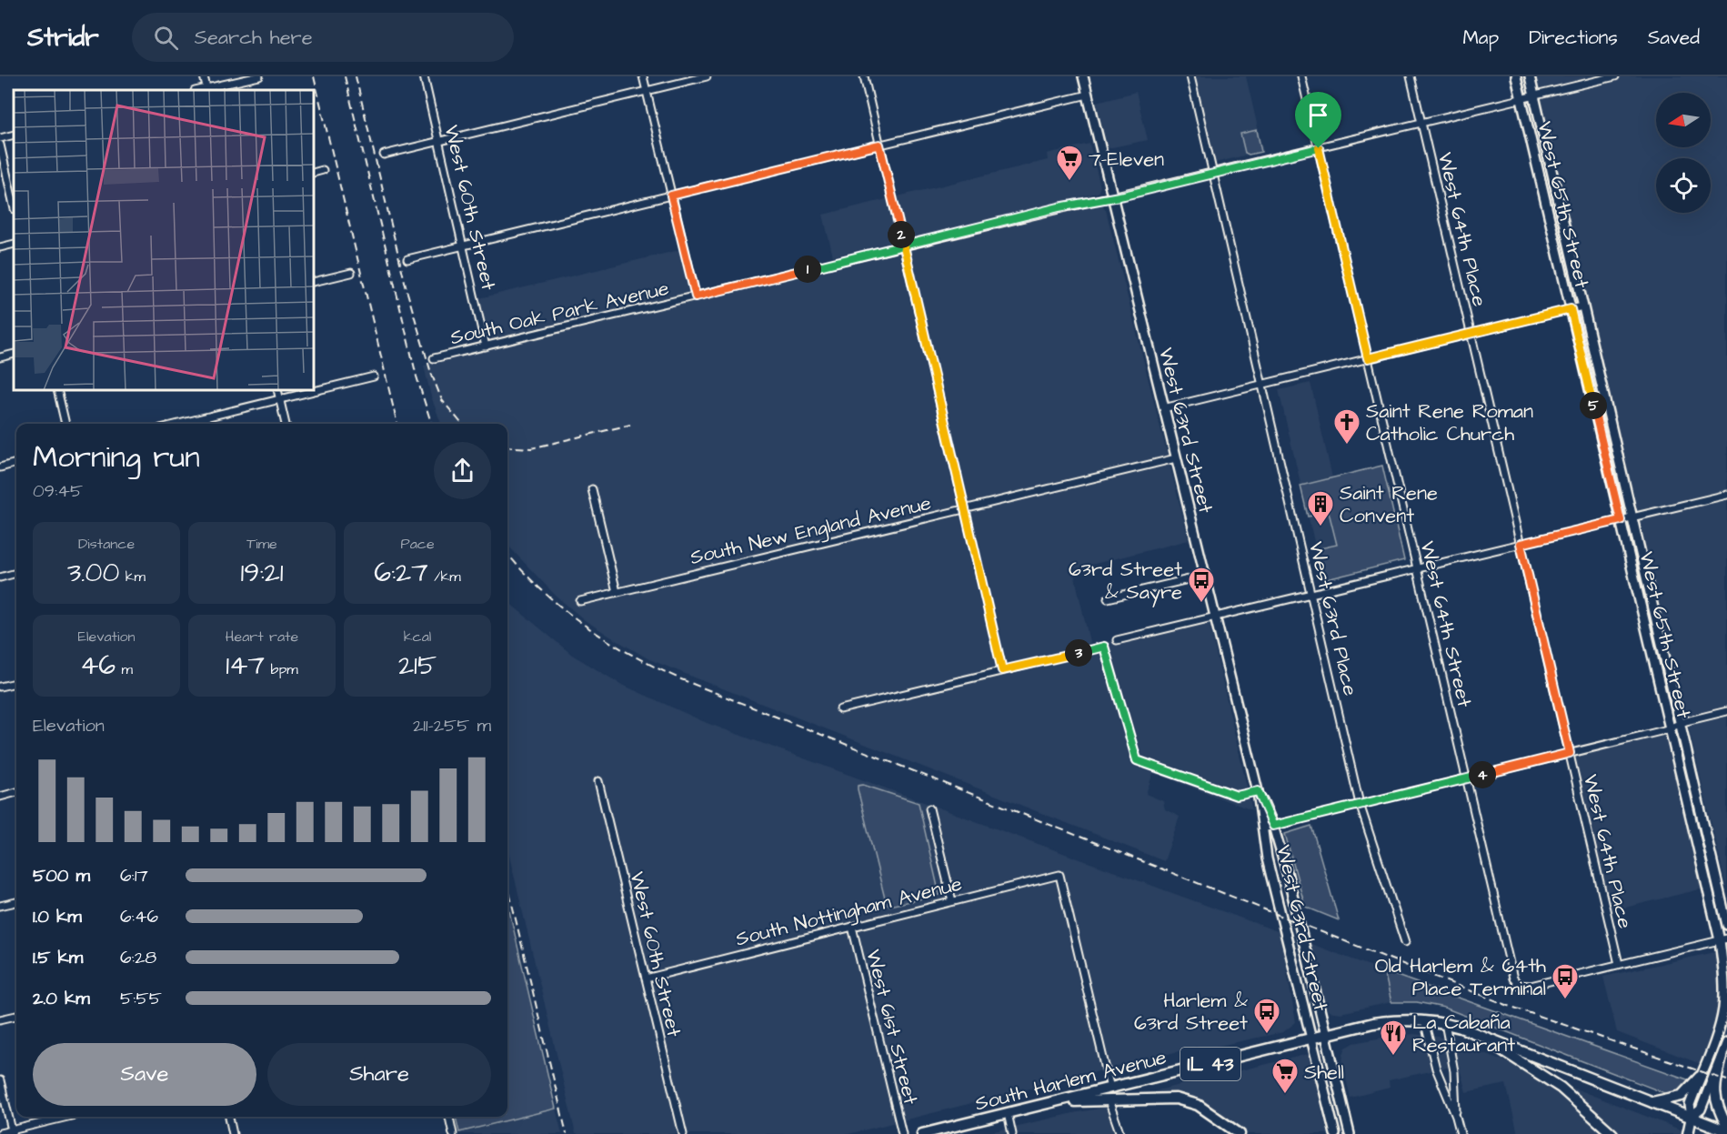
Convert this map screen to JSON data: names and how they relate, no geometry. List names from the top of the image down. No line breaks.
{"streets":{"main road":["IL 43","South Harlem Avenue"],"street":["West 65th Street","West 60th Street","West 64th Place","South Oak Park Avenue","West 63rd Street","South New England Avenue","West 63rd Place","West 64th Street","South Nottingham Avenue","West 61st Street"]},"crossings":[["West 65th Street","South Oak Park Avenue"],["West 65th Street","South Harlem Avenue"],["West 60th Street","South Oak Park Avenue"],["West 60th Street","South Nottingham Avenue"],["West 64th Place","South Oak Park Avenue"],["West 64th Place","West 64th Street"],["South Oak Park Avenue","West 63rd Street"],["South Oak Park Avenue","West 63rd Place"],["South Oak Park Avenue","West 64th Street"],["West 63rd Street","South New England Avenue"],["West 63rd Street","South Harlem Avenue"],["South Nottingham Avenue","West 61st Street"],["South Nottingham Avenue","South Harlem Avenue"]],"places":{"supermarket":["7-Eleven","Shell"],"church":["Saint Rene Roman Catholic Church"],"building":["Saint Rene Convent"],"bus stop":["63rd Street & Sayre","Old Harlem & 64th Place Terminal","Harlem & 63rd Street"],"restaurant":["La Cabaña Restaurant"]},"north":"left","page":{"header":"Stridr","search":"Search here","nav":["Map","Directions","Saved"],"pins":["2","1","5","3","4"],"heading":["Morning run","09:45"],"stats":[["Distance","3.00 km"],["Time","19:21"],["Pace","6:27 /km"],["Elevation","46 m"],["Heart rate","147 bpm"],["kcal","215"]],"chart":["Elevation","211–255 m"],"list":[{"name":"500 m","note":"6:17"},{"name":"1.0 km","note":"6:46"},{"name":"1.5 km","note":"6:28"},{"name":"2.0 km","note":"5:55"}],"buttons":["Save","Share"]}}
